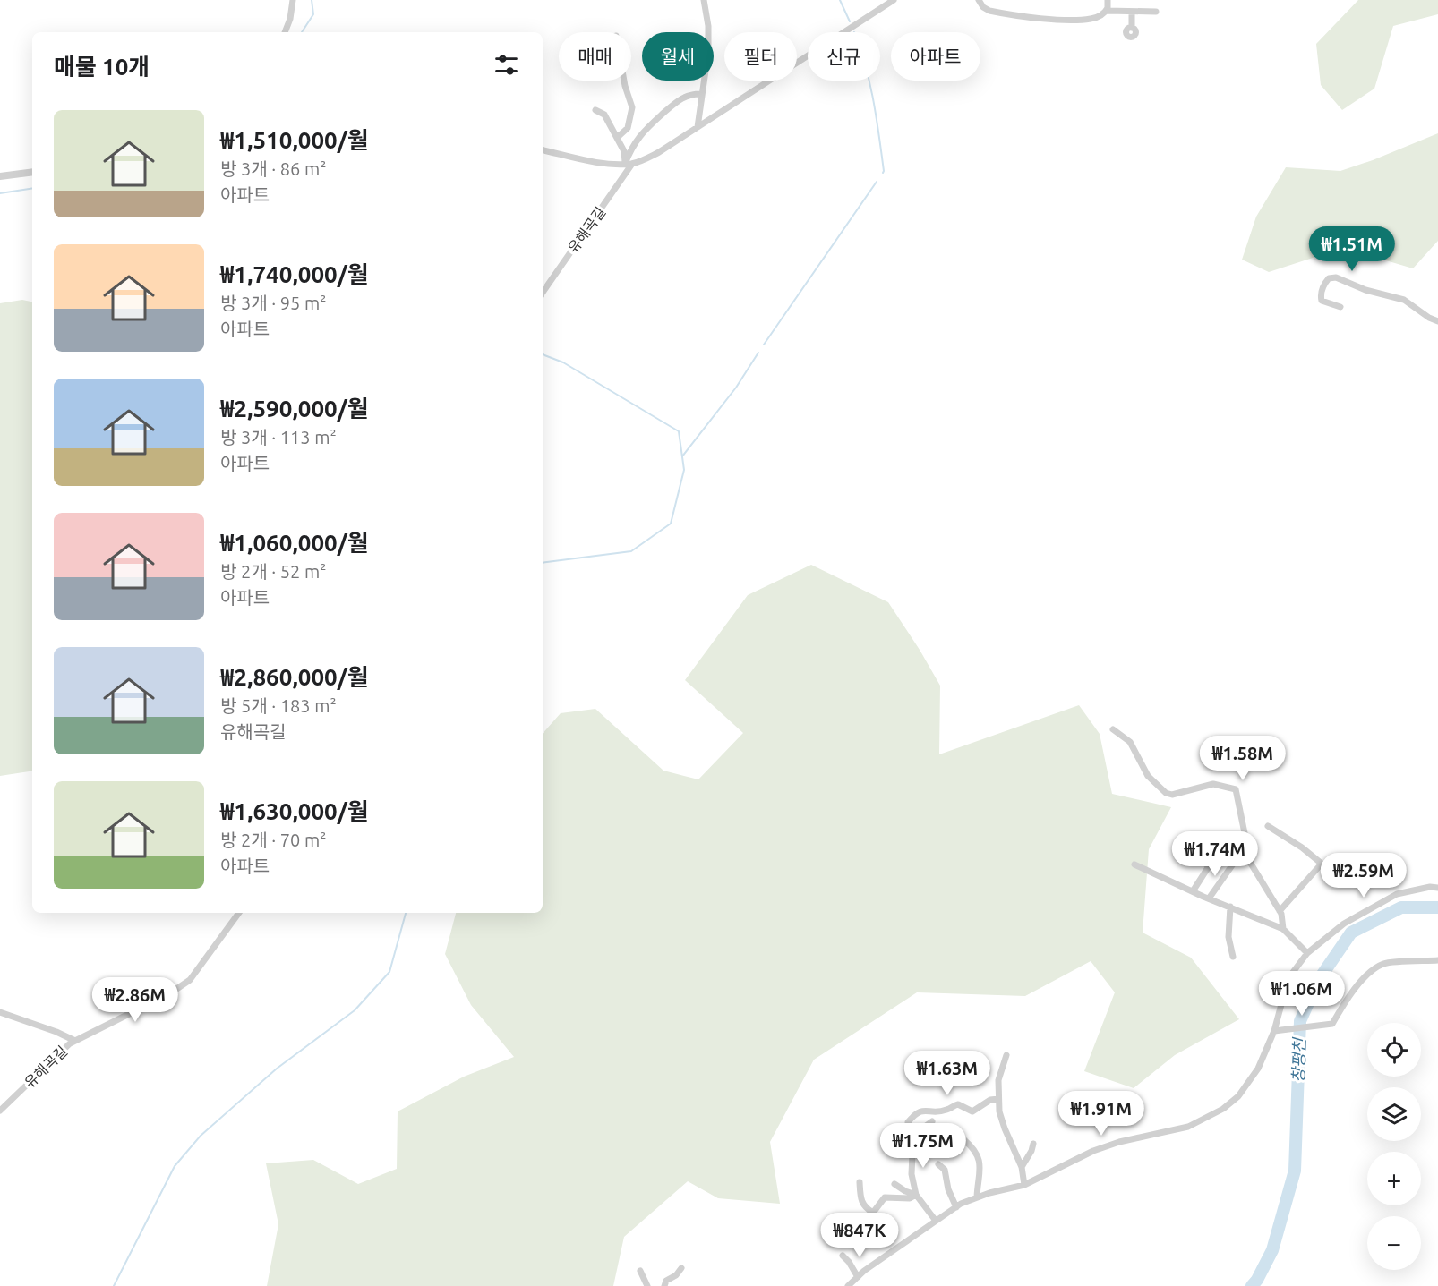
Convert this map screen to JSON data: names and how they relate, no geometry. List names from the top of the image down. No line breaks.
{"streets":{"street":["유해곡길"]},"water":["창평천"],"page":{"chip":["매매","월세","필터","신규","아파트"],"heading":"매물 10개","list":[{"name":"₩1,510,000/월","note":"방 3개 · 86 m² · 아파트"},{"name":"₩1,740,000/월","note":"방 3개 · 95 m² · 아파트"},{"name":"₩2,590,000/월","note":"방 3개 · 113 m² · 아파트"},{"name":"₩1,060,000/월","note":"방 2개 · 52 m² · 아파트"},{"name":"₩2,860,000/월","note":"방 5개 · 183 m² · 유해곡길"},{"name":"₩1,630,000/월","note":"방 2개 · 70 m² · 아파트"}],"price":["₩1.51M","₩1.58M","₩1.74M","₩2.59M","₩1.06M","₩2.86M","₩1.63M","₩1.91M","₩1.75M","₩847K"],"map_buttons":["+","−"]}}
